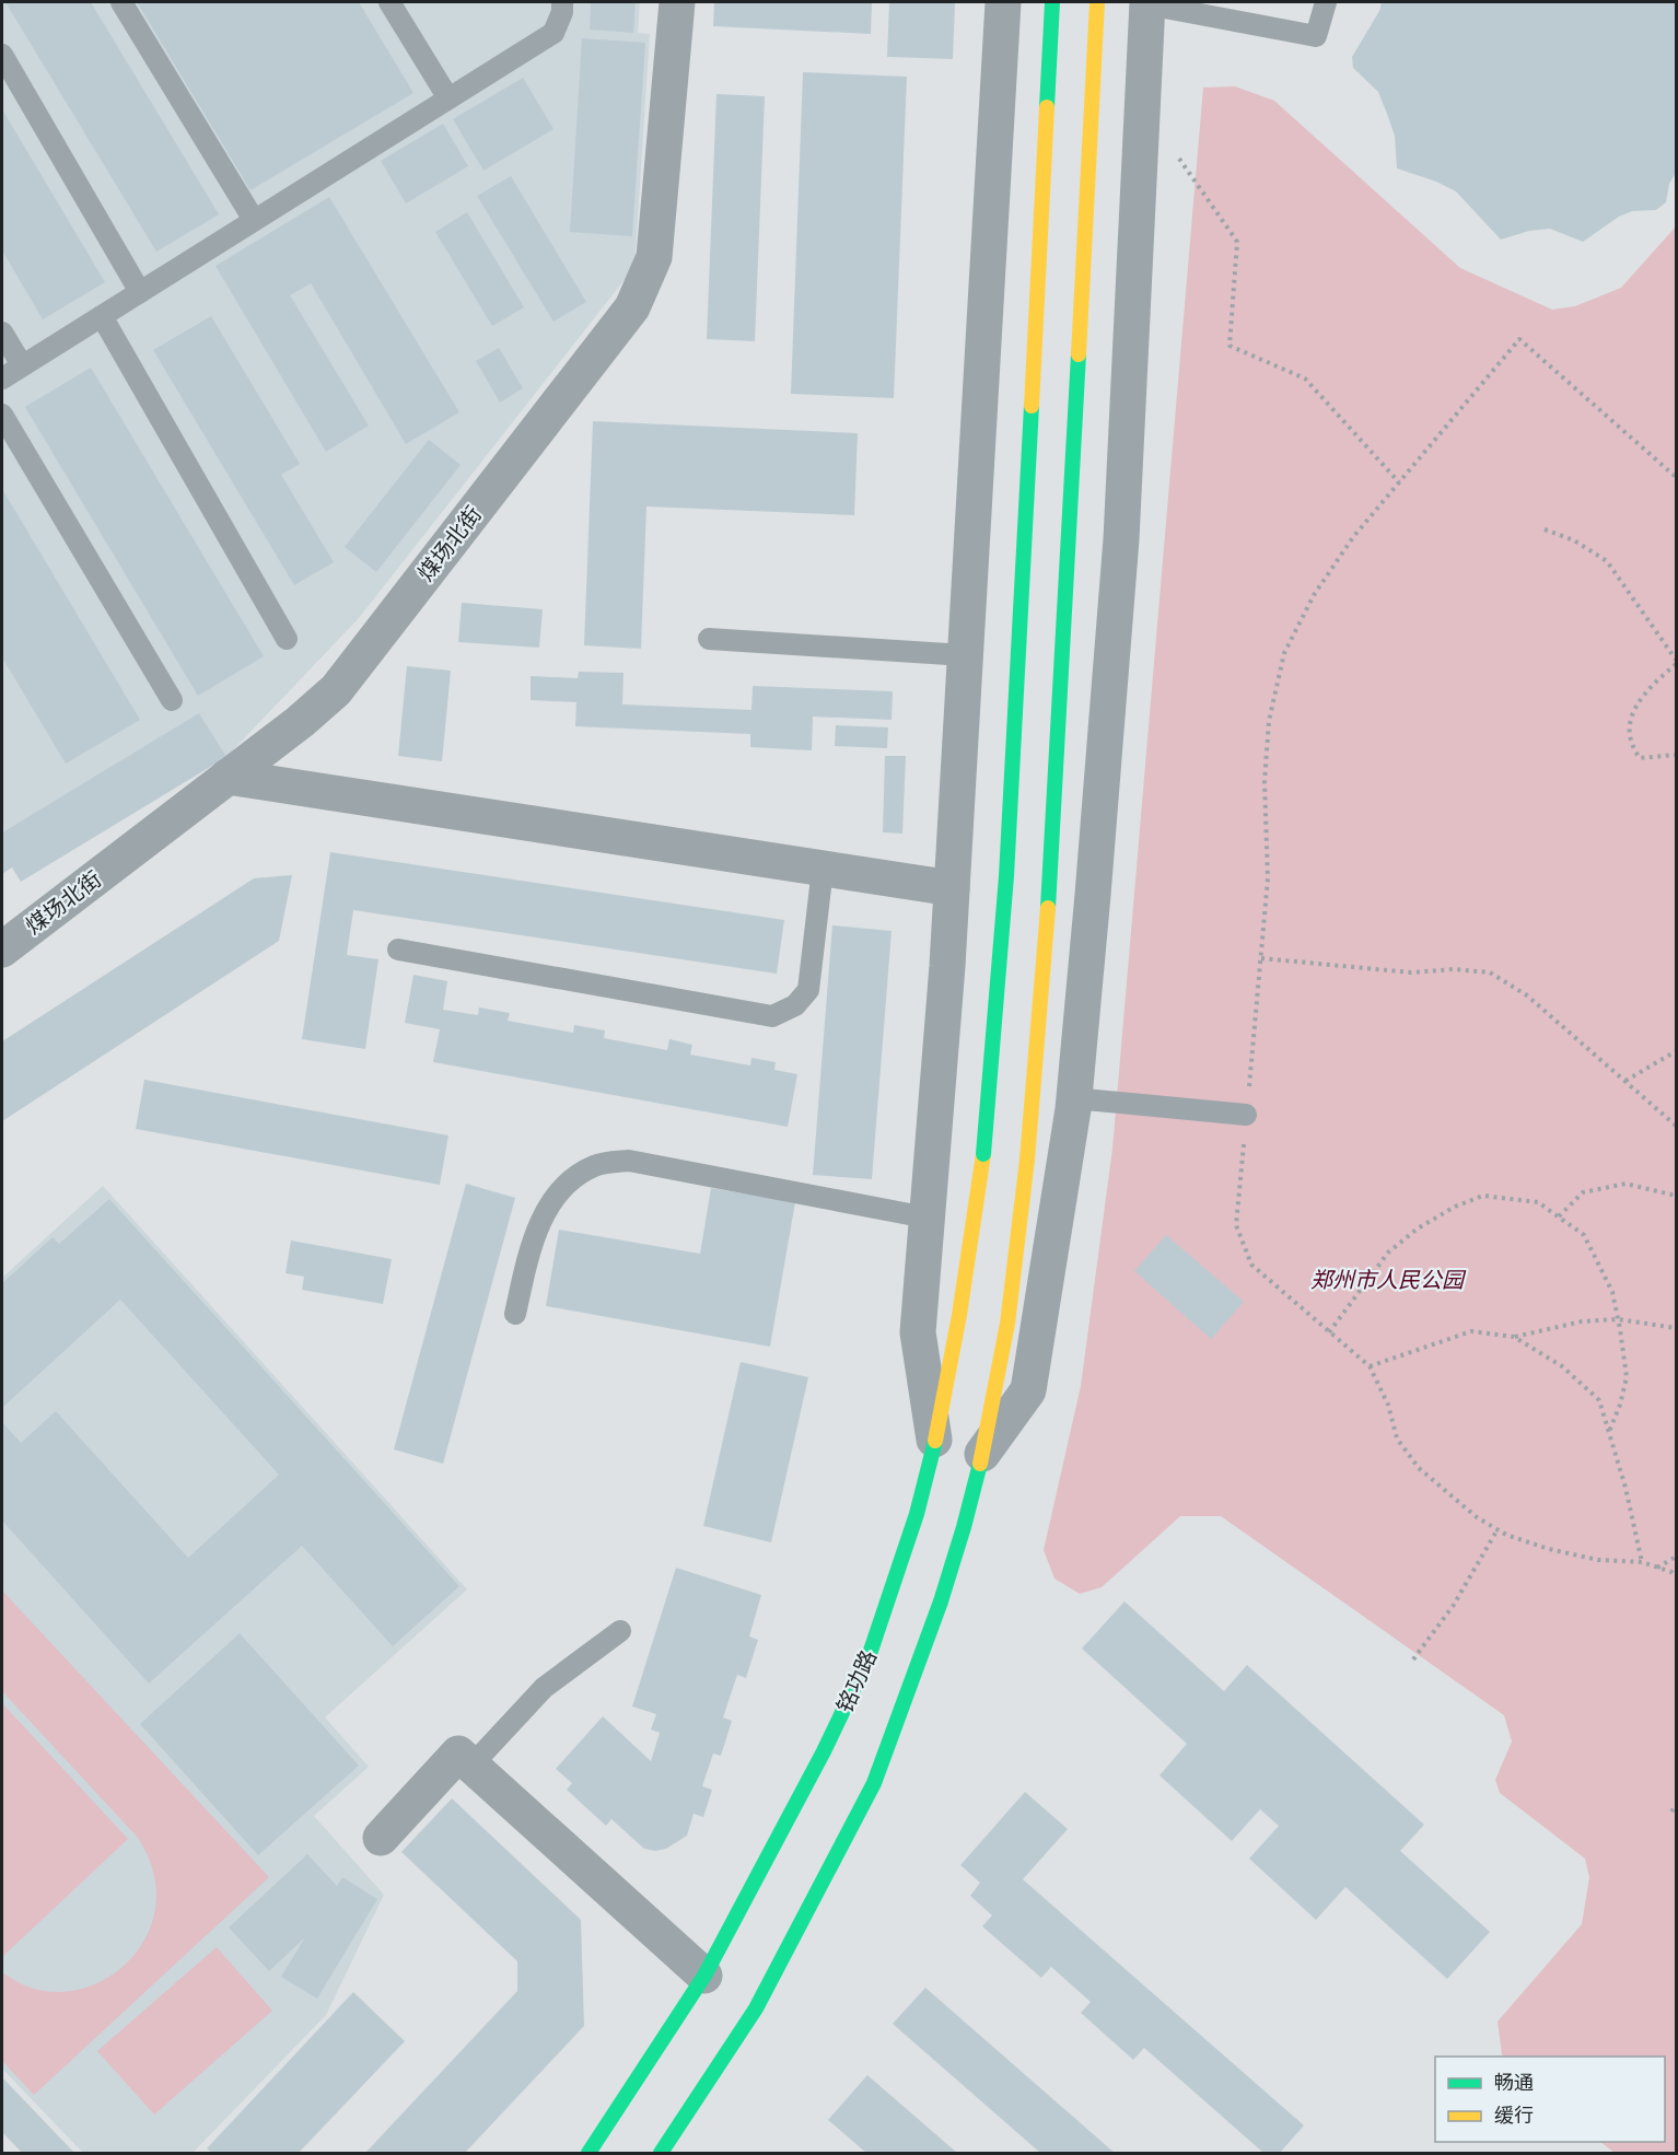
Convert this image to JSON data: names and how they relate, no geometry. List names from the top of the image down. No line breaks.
{"streets":{"main road":["铭功路"],"street":["煤场北街"]},"parks":["郑州市人民公园"],"legend":["畅通","缓行"]}
